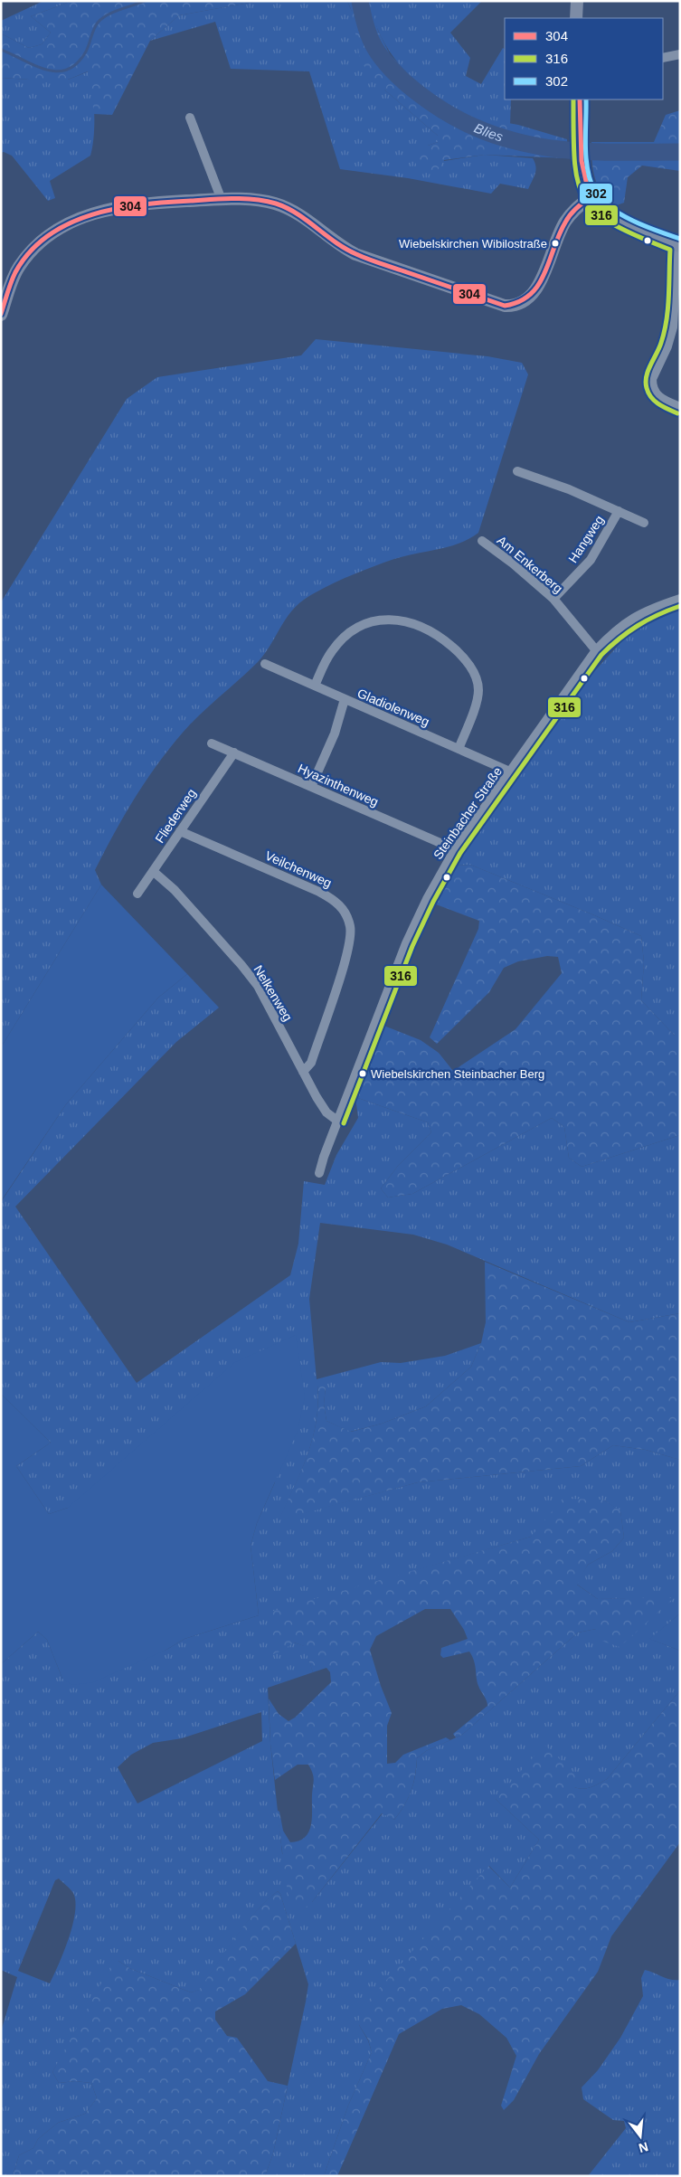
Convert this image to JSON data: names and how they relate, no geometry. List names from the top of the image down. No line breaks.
{"streets":{"street":["Hangweg","Am Enkerberg","Gladiolenweg","Hyazinthenweg","Steinbacher Straße","Fliederweg","Veilchenweg","Nelkenweg"]},"crossings":[["Hangweg","Am Enkerberg"],["Am Enkerberg","Steinbacher Straße"],["Gladiolenweg","Steinbacher Straße"],["Hyazinthenweg","Steinbacher Straße"],["Hyazinthenweg","Fliederweg"],["Steinbacher Straße","Nelkenweg"],["Fliederweg","Veilchenweg"],["Fliederweg","Nelkenweg"],["Veilchenweg","Nelkenweg"]],"water":["Blies"],"places":["Wiebelskirchen Wibilostraße","Wiebelskirchen Steinbacher Berg"],"lines":["transit line 304","transit line 316","transit line 302"],"legend":["304","316","302"],"north":"bottom"}
